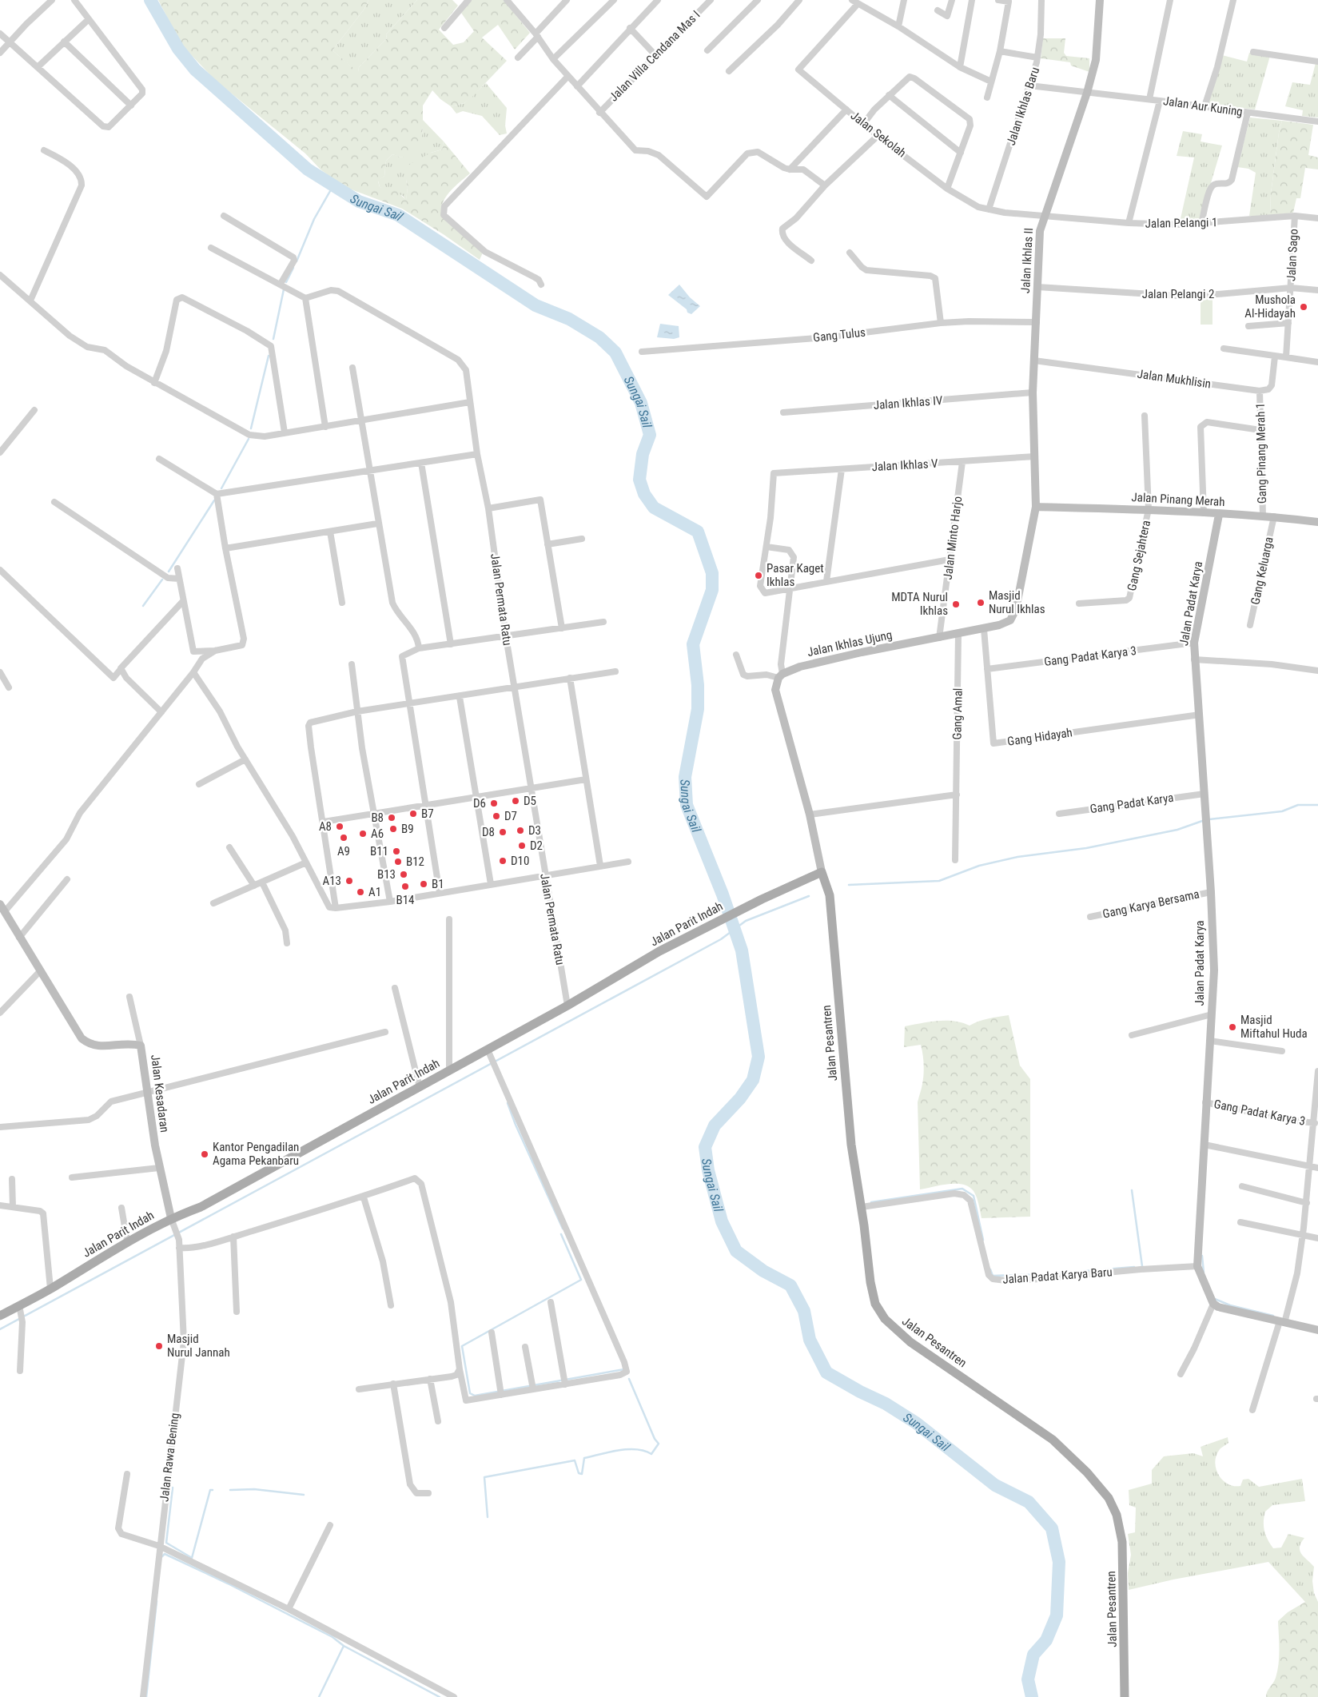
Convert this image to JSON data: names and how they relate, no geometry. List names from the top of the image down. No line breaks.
{"streets":{"main road":["Jalan Parit Indah","Jalan Pesantren"],"street":["Jalan Villa Cendana Mas I","Jalan Ikhlas Baru","Jalan Aur Kuning","Jalan Sekolah","Jalan Pelangi 1","Jalan Sago","Jalan Ikhlas II","Jalan Pelangi 2","Gang Tulus","Jalan Mukhlisin","Jalan Ikhlas IV","Gang Pinang Merah 1","Jalan Ikhlas V","Jalan Pinang Merah","Jalan Minto Harjo","Gang Sejahtera","Gang Keluarga","Jalan Permata Ratu","Jalan Padat Karya","Jalan Ikhlas Ujung","Gang Padat Karya 3","Gang Amal","Gang Hidayah","Gang Padat Karya","Gang Karya Bersama","Jalan Kesadaran","Jalan Padat Karya Baru","Jalan Rawa Bening"]},"crossings":[["Jalan Ikhlas Baru","Jalan Aur Kuning"],["Jalan Ikhlas Baru","Jalan Sekolah"],["Jalan Aur Kuning","Jalan Ikhlas II"],["Jalan Sekolah","Jalan Pelangi 1"],["Jalan Sekolah","Jalan Ikhlas II"],["Jalan Pelangi 1","Jalan Sago"],["Jalan Pelangi 1","Jalan Ikhlas II"],["Jalan Sago","Jalan Pelangi 2"],["Jalan Ikhlas II","Jalan Pelangi 2"],["Jalan Ikhlas II","Gang Tulus"],["Jalan Ikhlas II","Jalan Mukhlisin"],["Jalan Ikhlas II","Jalan Ikhlas IV"],["Jalan Ikhlas II","Jalan Ikhlas V"],["Jalan Ikhlas II","Jalan Pinang Merah"],["Jalan Ikhlas II","Jalan Ikhlas Ujung"],["Jalan Mukhlisin","Gang Pinang Merah 1"],["Gang Pinang Merah 1","Jalan Pinang Merah"],["Jalan Ikhlas V","Jalan Minto Harjo"],["Jalan Pinang Merah","Gang Sejahtera"],["Jalan Pinang Merah","Gang Keluarga"],["Jalan Pinang Merah","Jalan Padat Karya"],["Jalan Pinang Merah","Jalan Ikhlas Ujung"],["Jalan Minto Harjo","Jalan Ikhlas Ujung"],["Jalan Permata Ratu","Jalan Parit Indah"],["Jalan Padat Karya","Gang Padat Karya 3"],["Jalan Padat Karya","Gang Hidayah"],["Jalan Padat Karya","Gang Padat Karya"],["Jalan Padat Karya","Gang Karya Bersama"],["Jalan Padat Karya","Jalan Padat Karya Baru"],["Jalan Ikhlas Ujung","Gang Amal"],["Jalan Ikhlas Ujung","Gang Hidayah"],["Gang Padat Karya 3","Gang Hidayah"],["Jalan Parit Indah","Jalan Pesantren"],["Jalan Parit Indah","Jalan Kesadaran"],["Jalan Parit Indah","Jalan Rawa Bening"],["Jalan Pesantren","Jalan Padat Karya Baru"],["Jalan Kesadaran","Jalan Rawa Bening"]],"water":["Sungai Sail"],"places":["Mushola Al-Hidayah","Pasar Kaget Ikhlas","Masjid Nurul Ikhlas","MDTA Nurul Ikhlas","D5","D6","B7","D7","B8","A8","B9","D3","D8","A6","A9","D2","B11","D10","B12","B13","A13","B1","B14","A1","Masjid Miftahul Huda","Kantor Pengadilan Agama Pekanbaru","Masjid Nurul Jannah"]}
